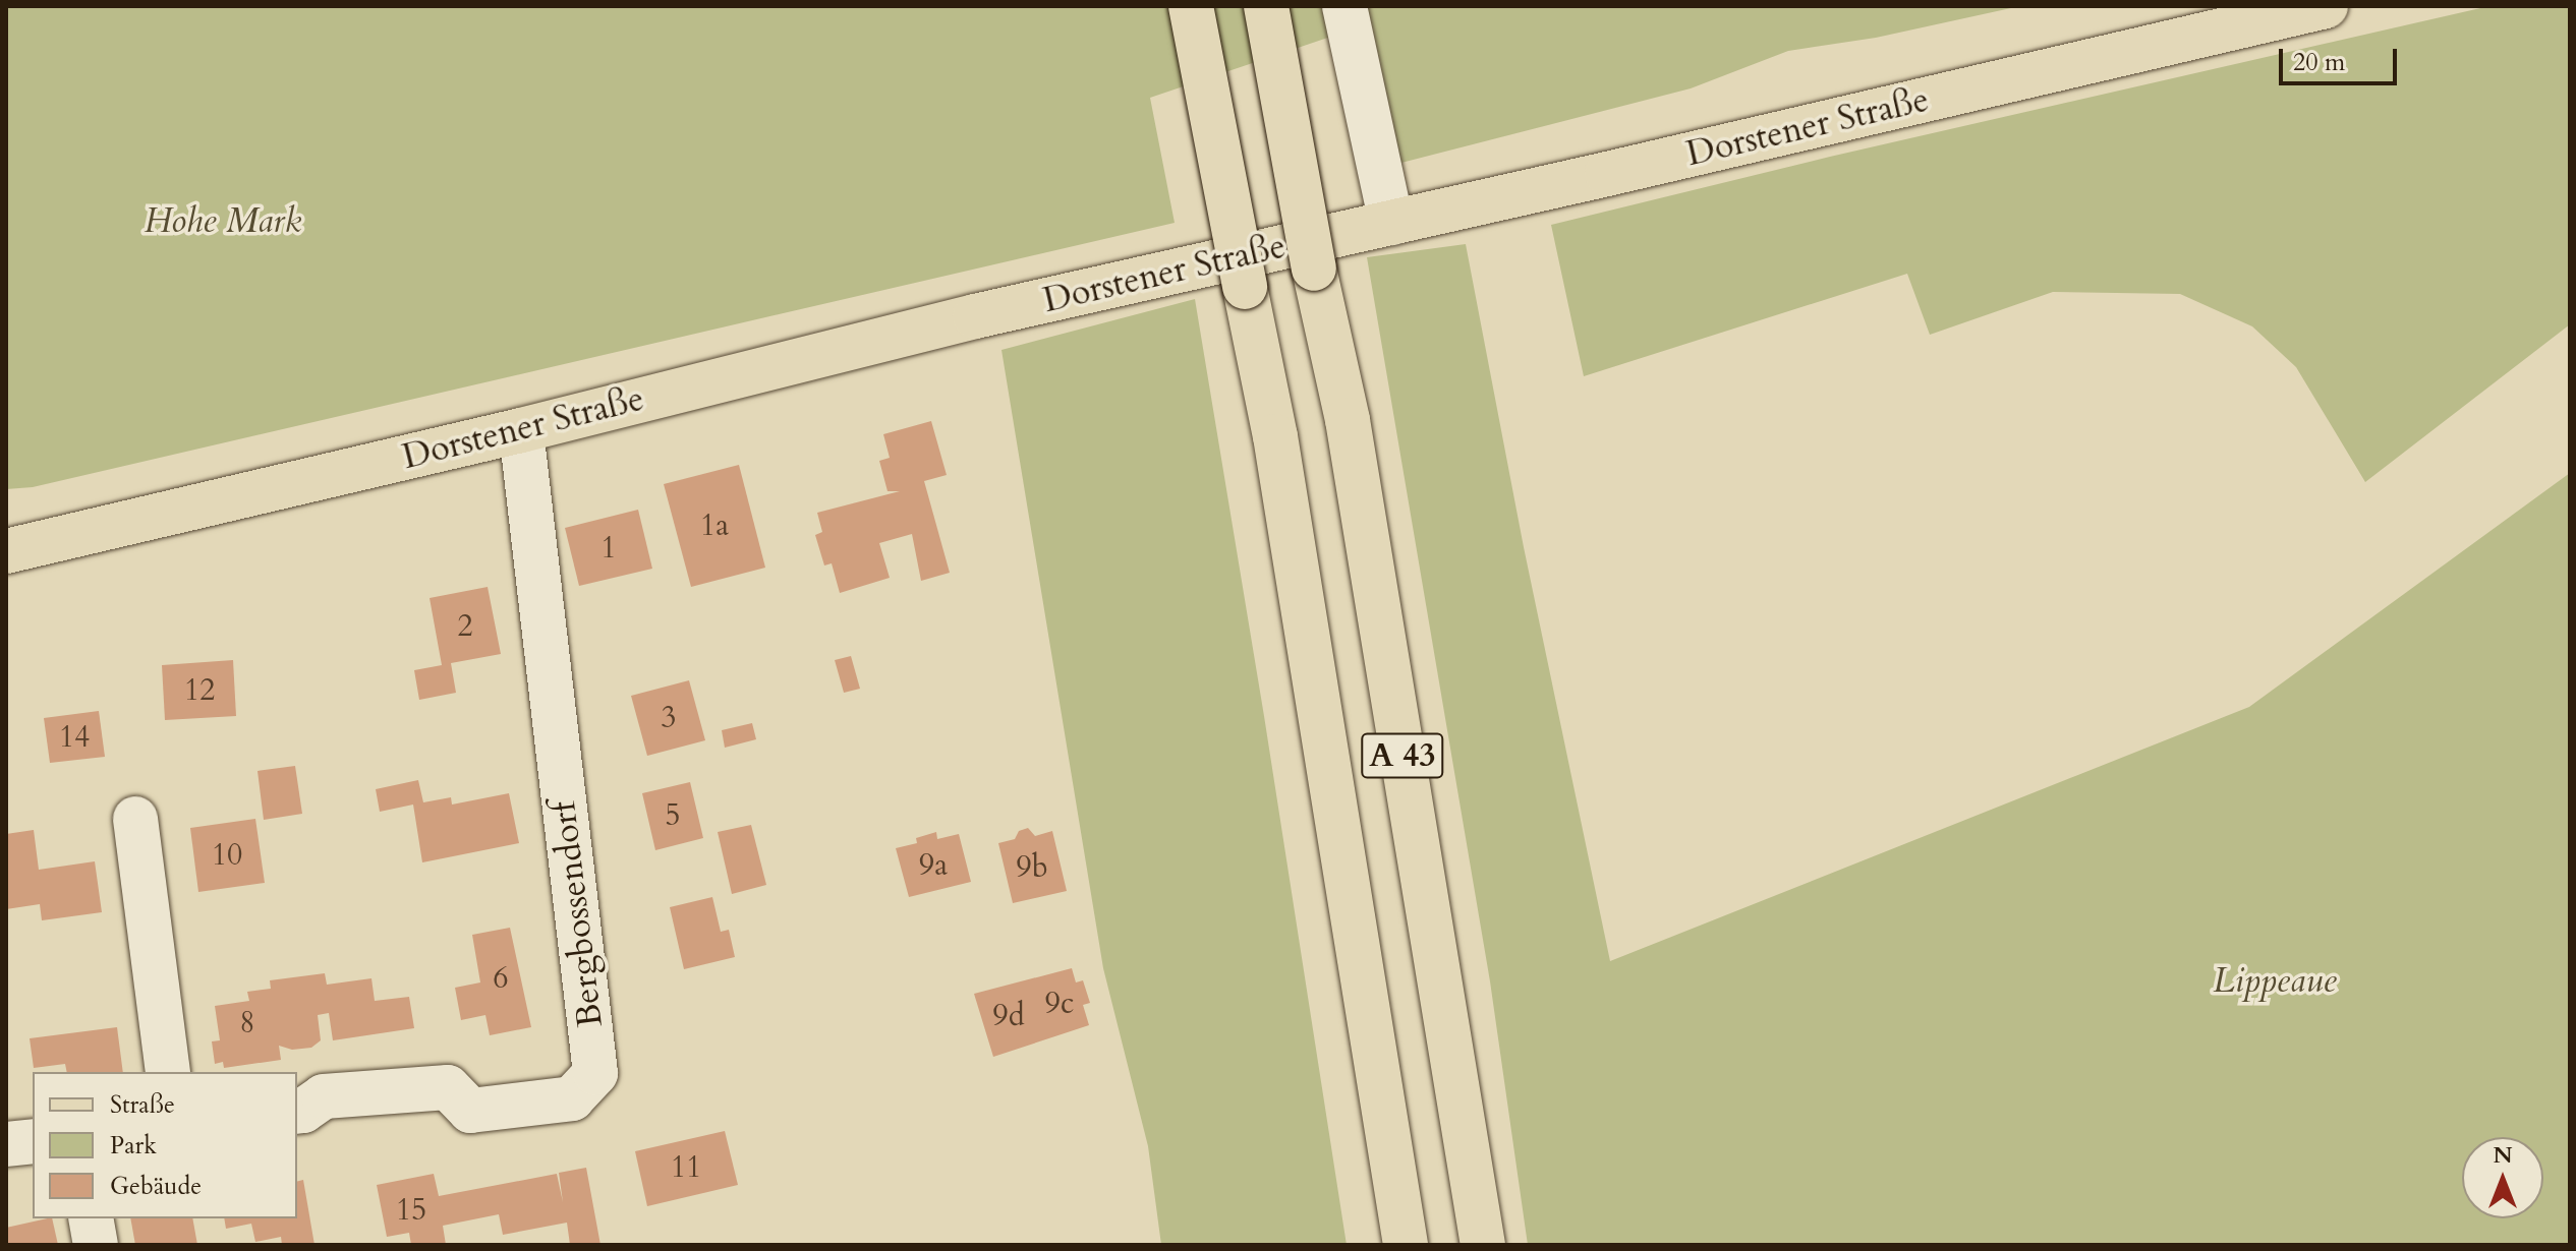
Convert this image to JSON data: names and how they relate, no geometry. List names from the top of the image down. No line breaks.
{"streets":{"main road":["Dorstener Straße","A 43"],"street":["Bergbossendorf"]},"crossings":[["Dorstener Straße","Bergbossendorf"]],"parks":["Hohe Mark","Lippeaue"],"house_numbers":["1a","1","2","12","3","14","5","10","9a","9b","6","9c","9d","8","11","15"],"legend":["Straße","Park","Gebäude"],"scale_bar":"20 m","north":"top"}
